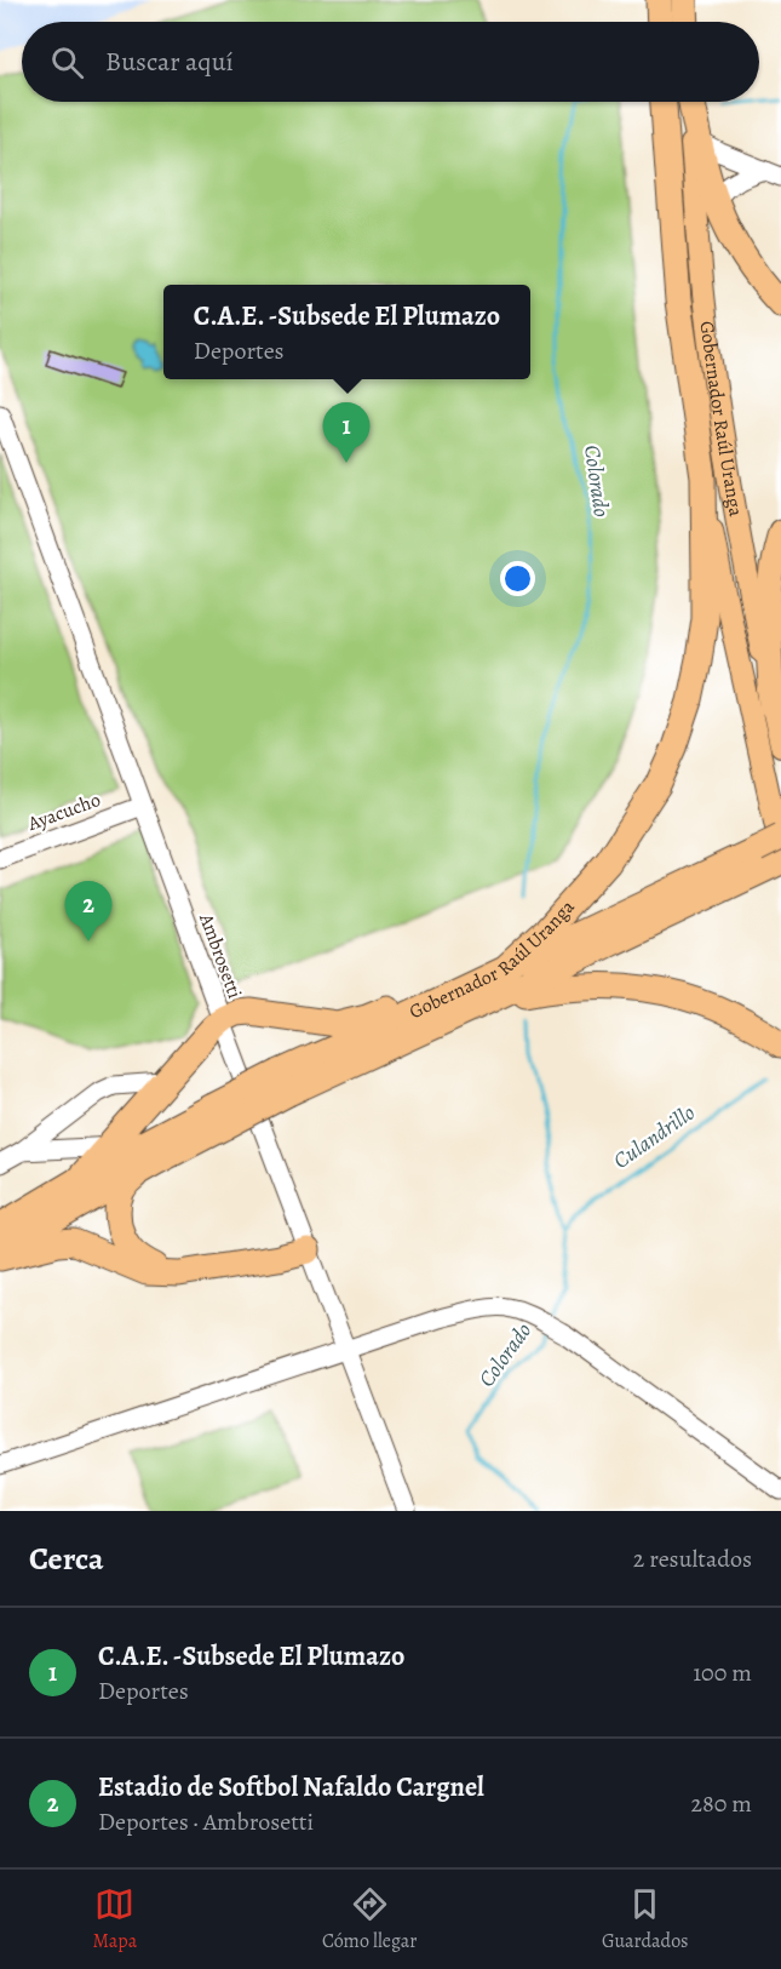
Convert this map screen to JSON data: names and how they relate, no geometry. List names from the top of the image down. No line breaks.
{"streets":{"highway":["Gobernador Raúl Uranga"],"street":["Ayacucho","Ambrosetti"]},"crossings":[["Ayacucho","Ambrosetti"]],"water":["Colorado","Culandrillo"],"page":{"search":"Buscar aquí","popup":["C.A.E. -Subsede El Plumazo","Deportes"],"pins":["1","2"],"heading":["Cerca","2 resultados"],"list":[{"mark":"1","name":"C.A.E. -Subsede El Plumazo","note":"Deportes","value":"100 m"},{"mark":"2","name":"Estadio de Softbol Nafaldo Cargnel","note":"Deportes · Ambrosetti","value":"280 m"}],"nav":["Mapa","Cómo llegar","Guardados"]}}
